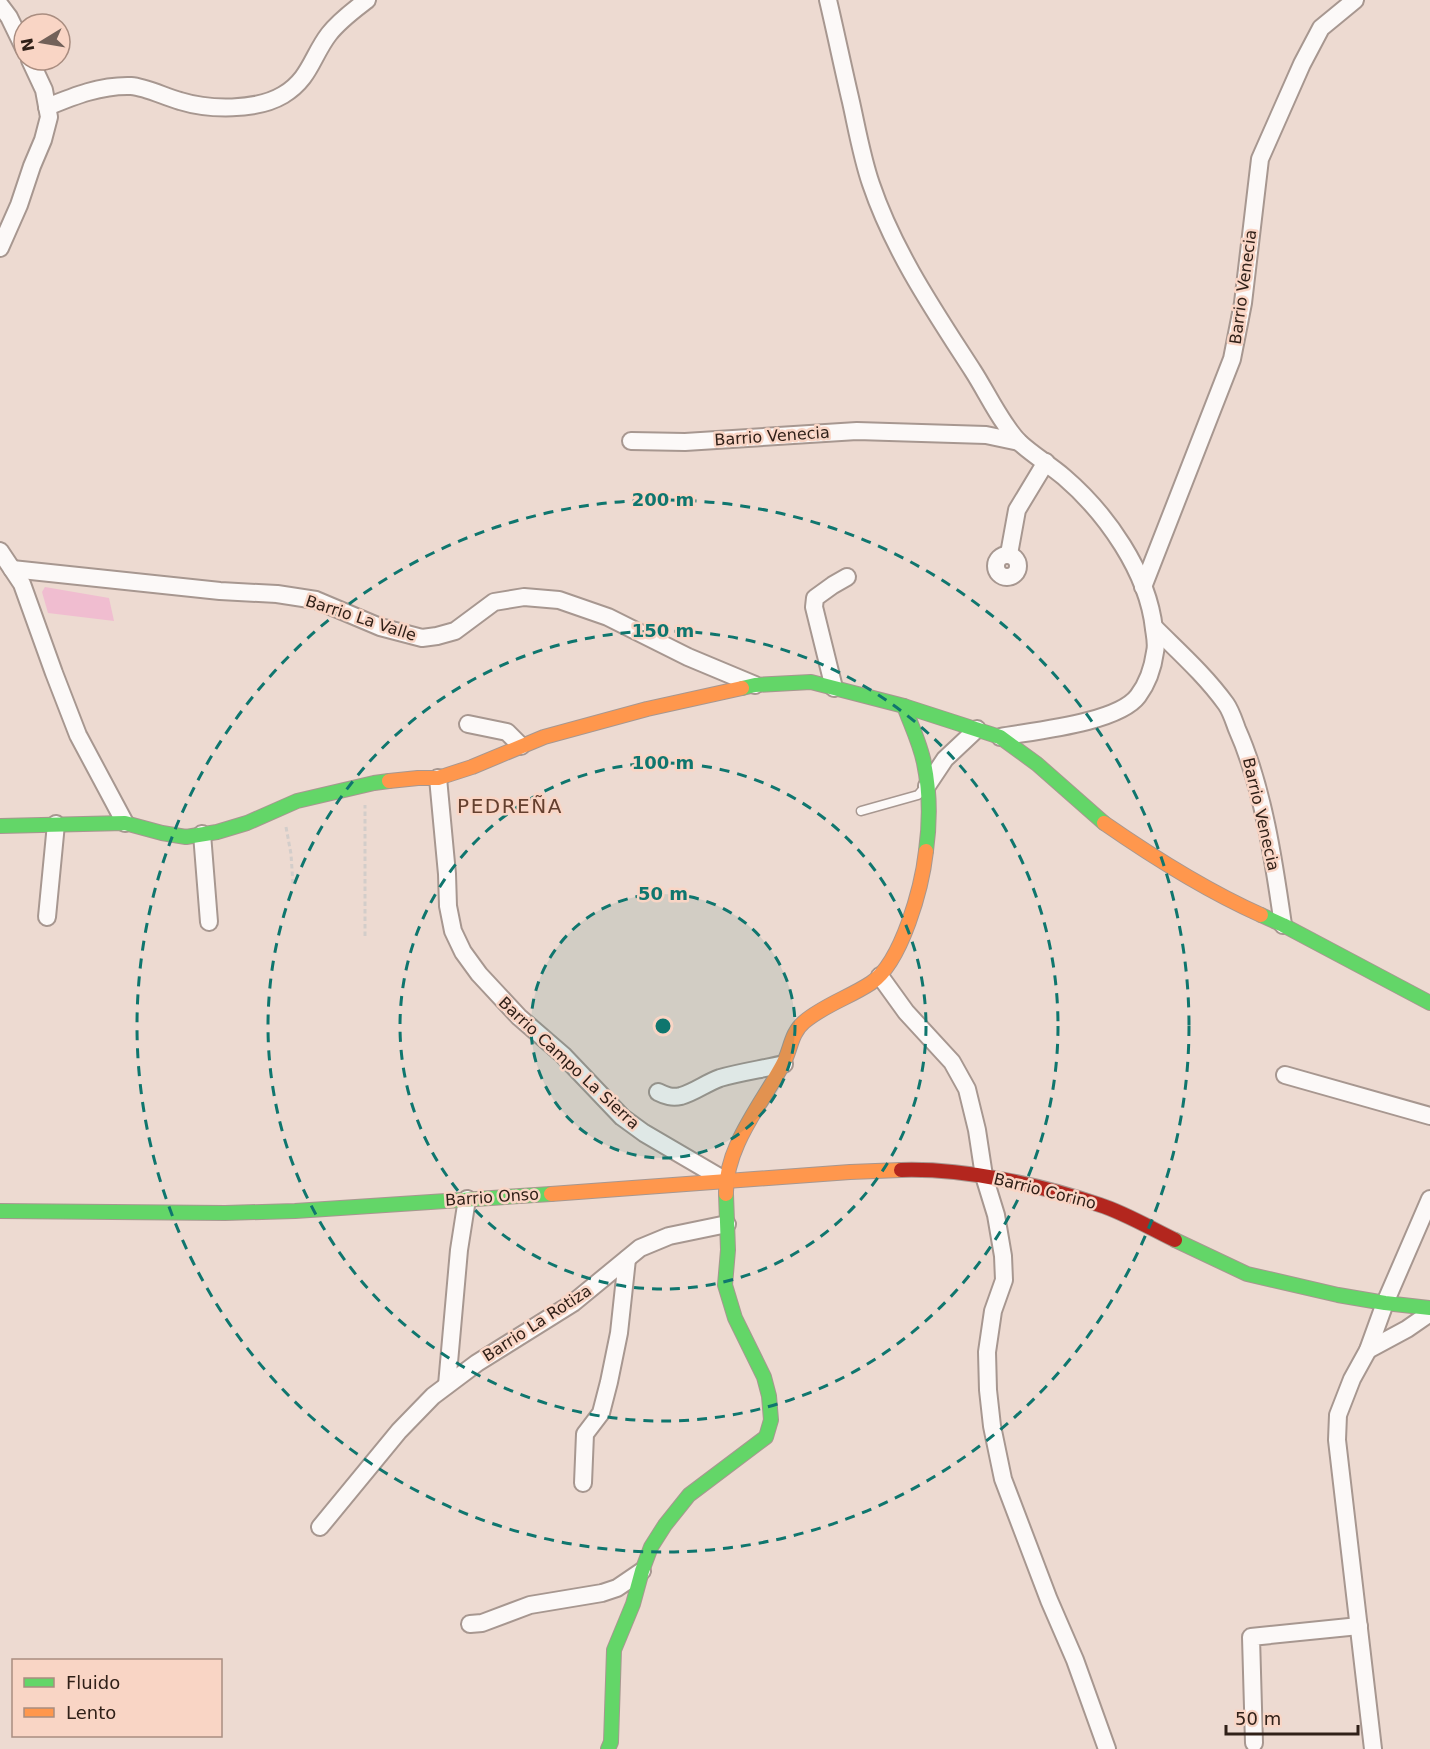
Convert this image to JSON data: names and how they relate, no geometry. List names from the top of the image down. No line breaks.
{"streets":{"street":["Barrio Venecia","Barrio La Valle","Barrio Campo La Sierra","Barrio Corino","Barrio Onso","Barrio La Rotiza"]},"crossings":[["Barrio Campo La Sierra","Barrio Onso"],["Barrio Corino","Barrio Onso"]],"districts":["PEDREÑA"],"legend":["Fluido","Lento"],"scale_bar":"50 m","north":"left","rings":["200 m","150 m","100 m","50 m"]}
